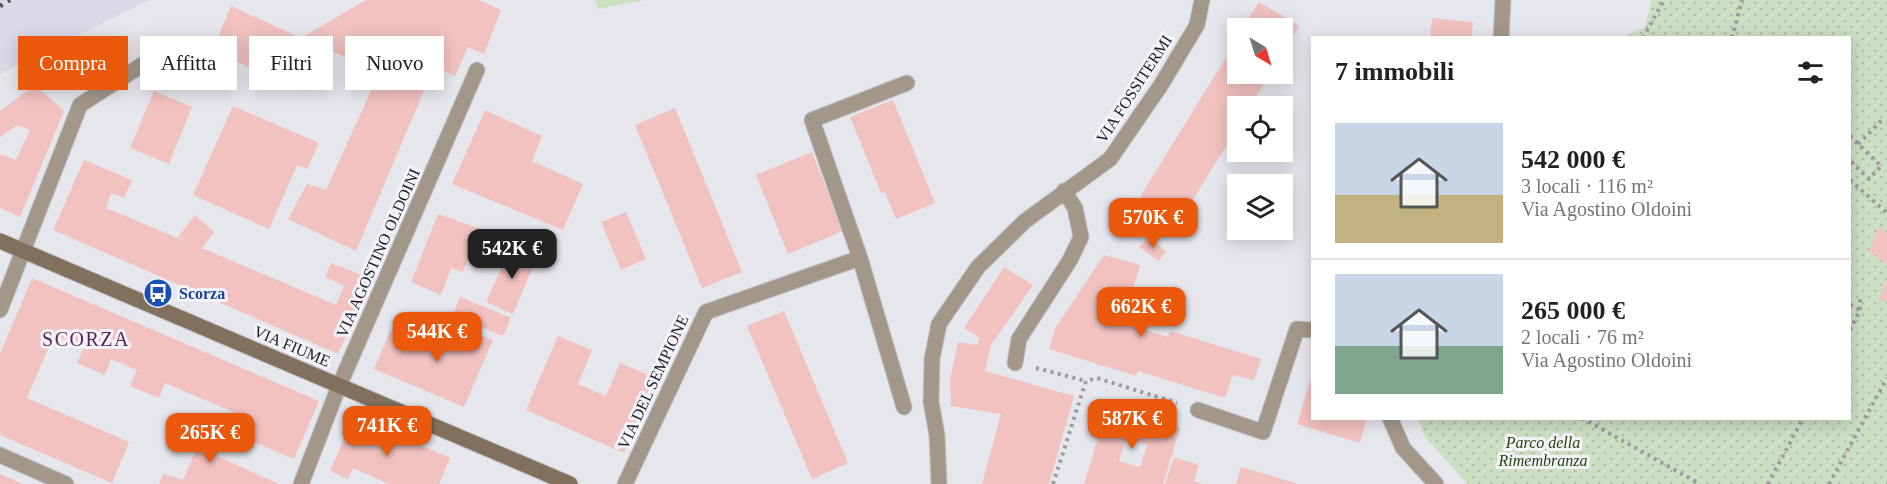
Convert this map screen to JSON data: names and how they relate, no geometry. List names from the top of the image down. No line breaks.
{"streets":{"main road":["VIA FIUME"],"street":["VIA FOSSITERMI","VIA AGOSTINO OLDOINI","VIA DEL SEMPIONE"]},"crossings":[["VIA AGOSTINO OLDOINI","VIA FIUME"]],"districts":["SCORZA"],"parks":["Parco della Rimembranza"],"places":{"bus stop":["Scorza"]},"north":"bottom right","page":{"chip":["Compra","Affitta","Filtri","Nuovo"],"heading":"7 immobili","list":[{"name":"542 000 €","note":"3 locali · 116 m² · Via Agostino Oldoini"},{"name":"265 000 €","note":"2 locali · 76 m² · Via Agostino Oldoini"}],"price":["570K €","542K €","662K €","544K €","587K €","741K €","265K €"]}}
